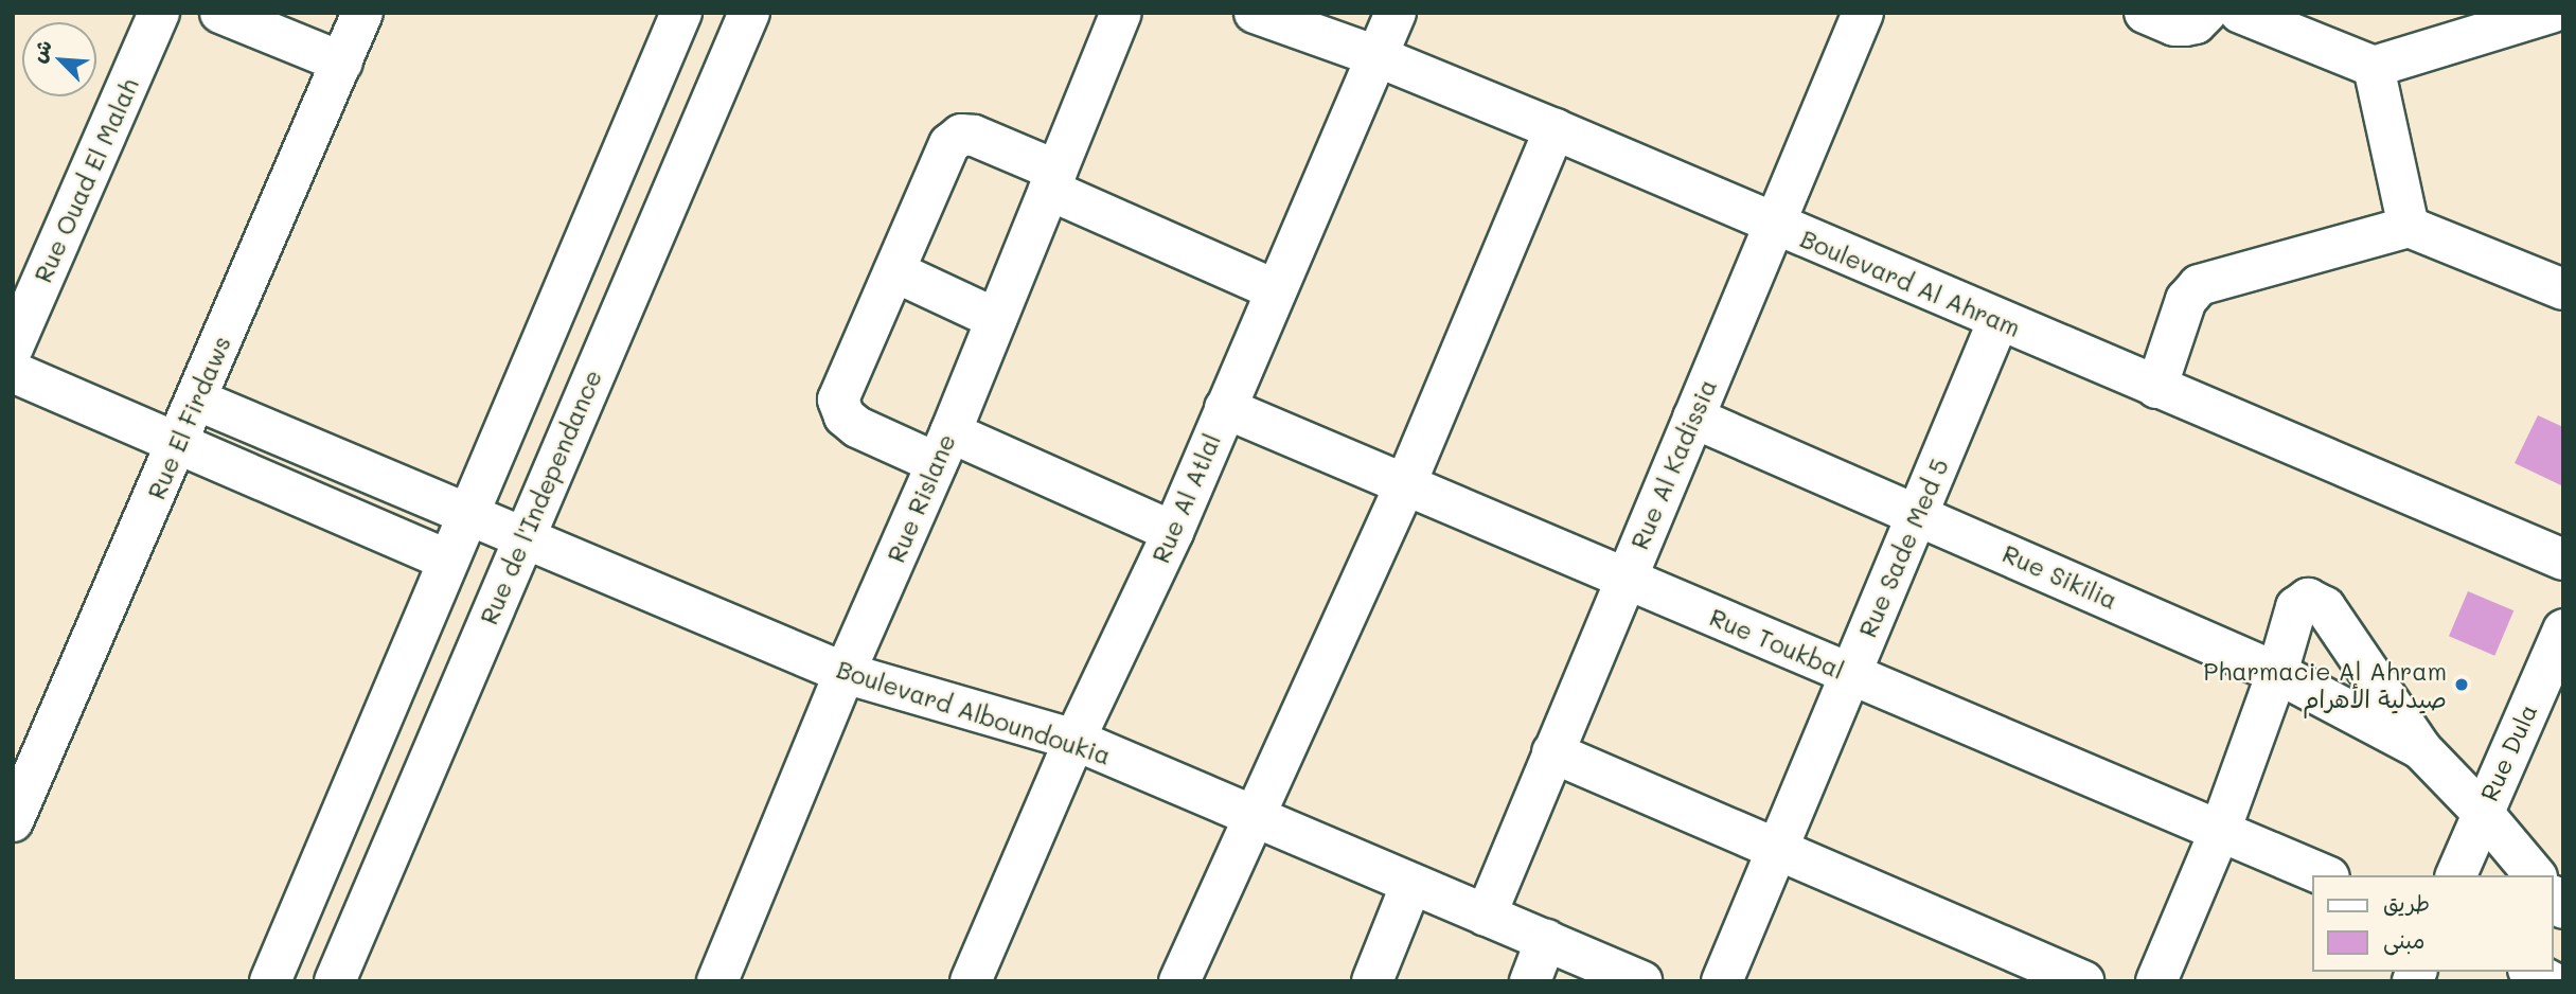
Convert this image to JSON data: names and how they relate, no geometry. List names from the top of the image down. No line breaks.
{"streets":{"street":["Rue Ouad El Malah","Boulevard Al Ahram","Rue El Firdaws","Rue Al Kadissia","Rue de l'Independance","Rue Rislane","Rue Al Atlal","Rue Sade Med 5","Rue Sikilia","Rue Toukbal","Boulevard Alboundoukia","Rue Dula"]},"crossings":[["Boulevard Al Ahram","Rue Al Kadissia"],["Boulevard Al Ahram","Rue Al Atlal"],["Boulevard Al Ahram","Rue Sade Med 5"],["Rue El Firdaws","Boulevard Alboundoukia"],["Rue Al Kadissia","Rue Sikilia"],["Rue Al Kadissia","Rue Toukbal"],["Rue Al Kadissia","Boulevard Alboundoukia"],["Rue de l'Independance","Boulevard Alboundoukia"],["Rue Rislane","Boulevard Alboundoukia"],["Rue Al Atlal","Rue Toukbal"],["Rue Al Atlal","Boulevard Alboundoukia"],["Rue Sade Med 5","Rue Sikilia"],["Rue Sade Med 5","Rue Toukbal"]],"places":["Pharmacie Al Ahram صيدلية الأهرام"],"legend":["طريق","مبنى"],"north":"top left"}
